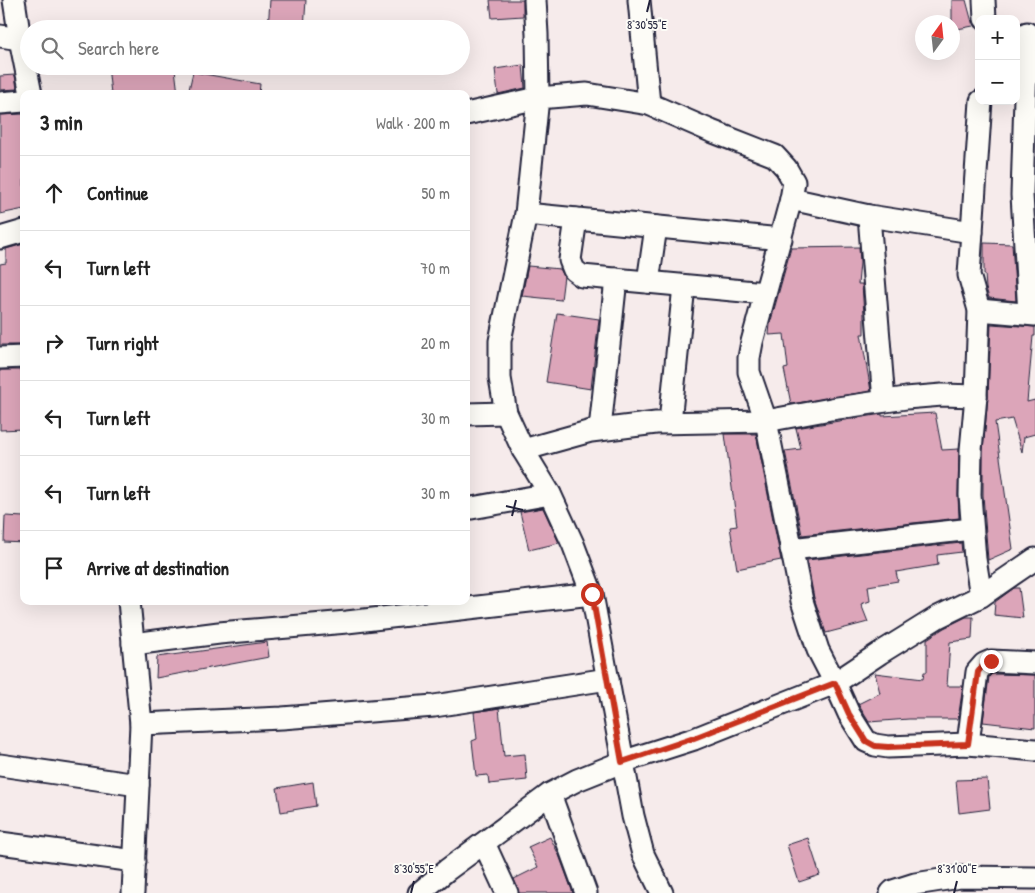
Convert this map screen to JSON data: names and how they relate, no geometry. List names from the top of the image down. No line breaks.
{"north":"top","page":{"map_buttons":["+","−"],"search":"Search here","heading":["3 min","Walk · 200 m"],"list":[["Continue","50 m"],["Turn left","70 m"],["Turn right","20 m"],["Turn left","30 m"],["Turn left","30 m"],"Arrive at destination"]},"coordinates":["8°30'55\"E","8°31'00\"E"]}
